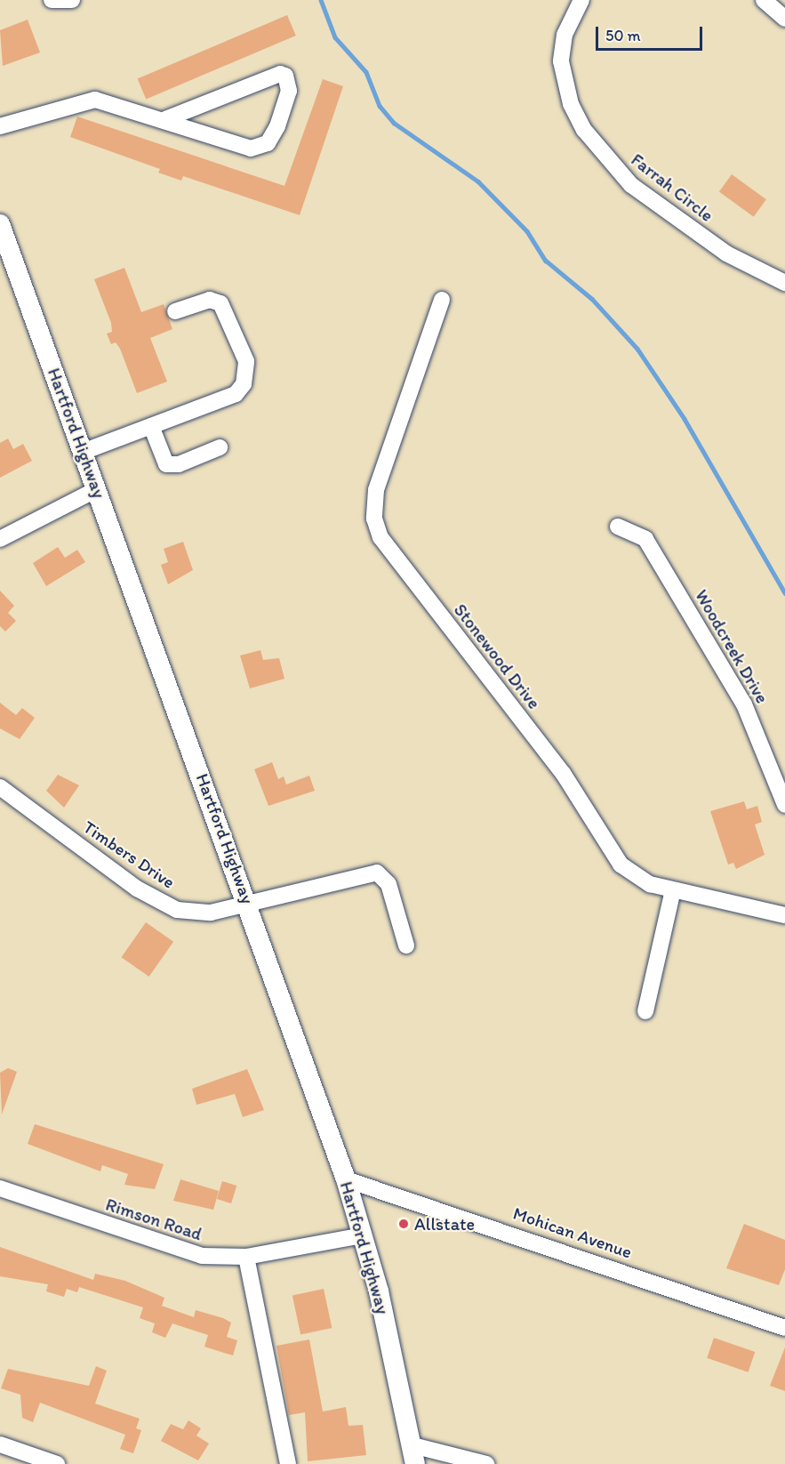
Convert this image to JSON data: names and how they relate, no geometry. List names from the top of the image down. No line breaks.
{"streets":{"main road":["Hartford Highway"],"street":["Farrah Circle","Woodcreek Drive","Stonewood Drive","Timbers Drive","Rimson Road","Mohican Avenue"]},"crossings":[["Hartford Highway","Timbers Drive"],["Hartford Highway","Rimson Road"],["Hartford Highway","Mohican Avenue"]],"places":["Allstate"],"scale_bar":"50 m"}
